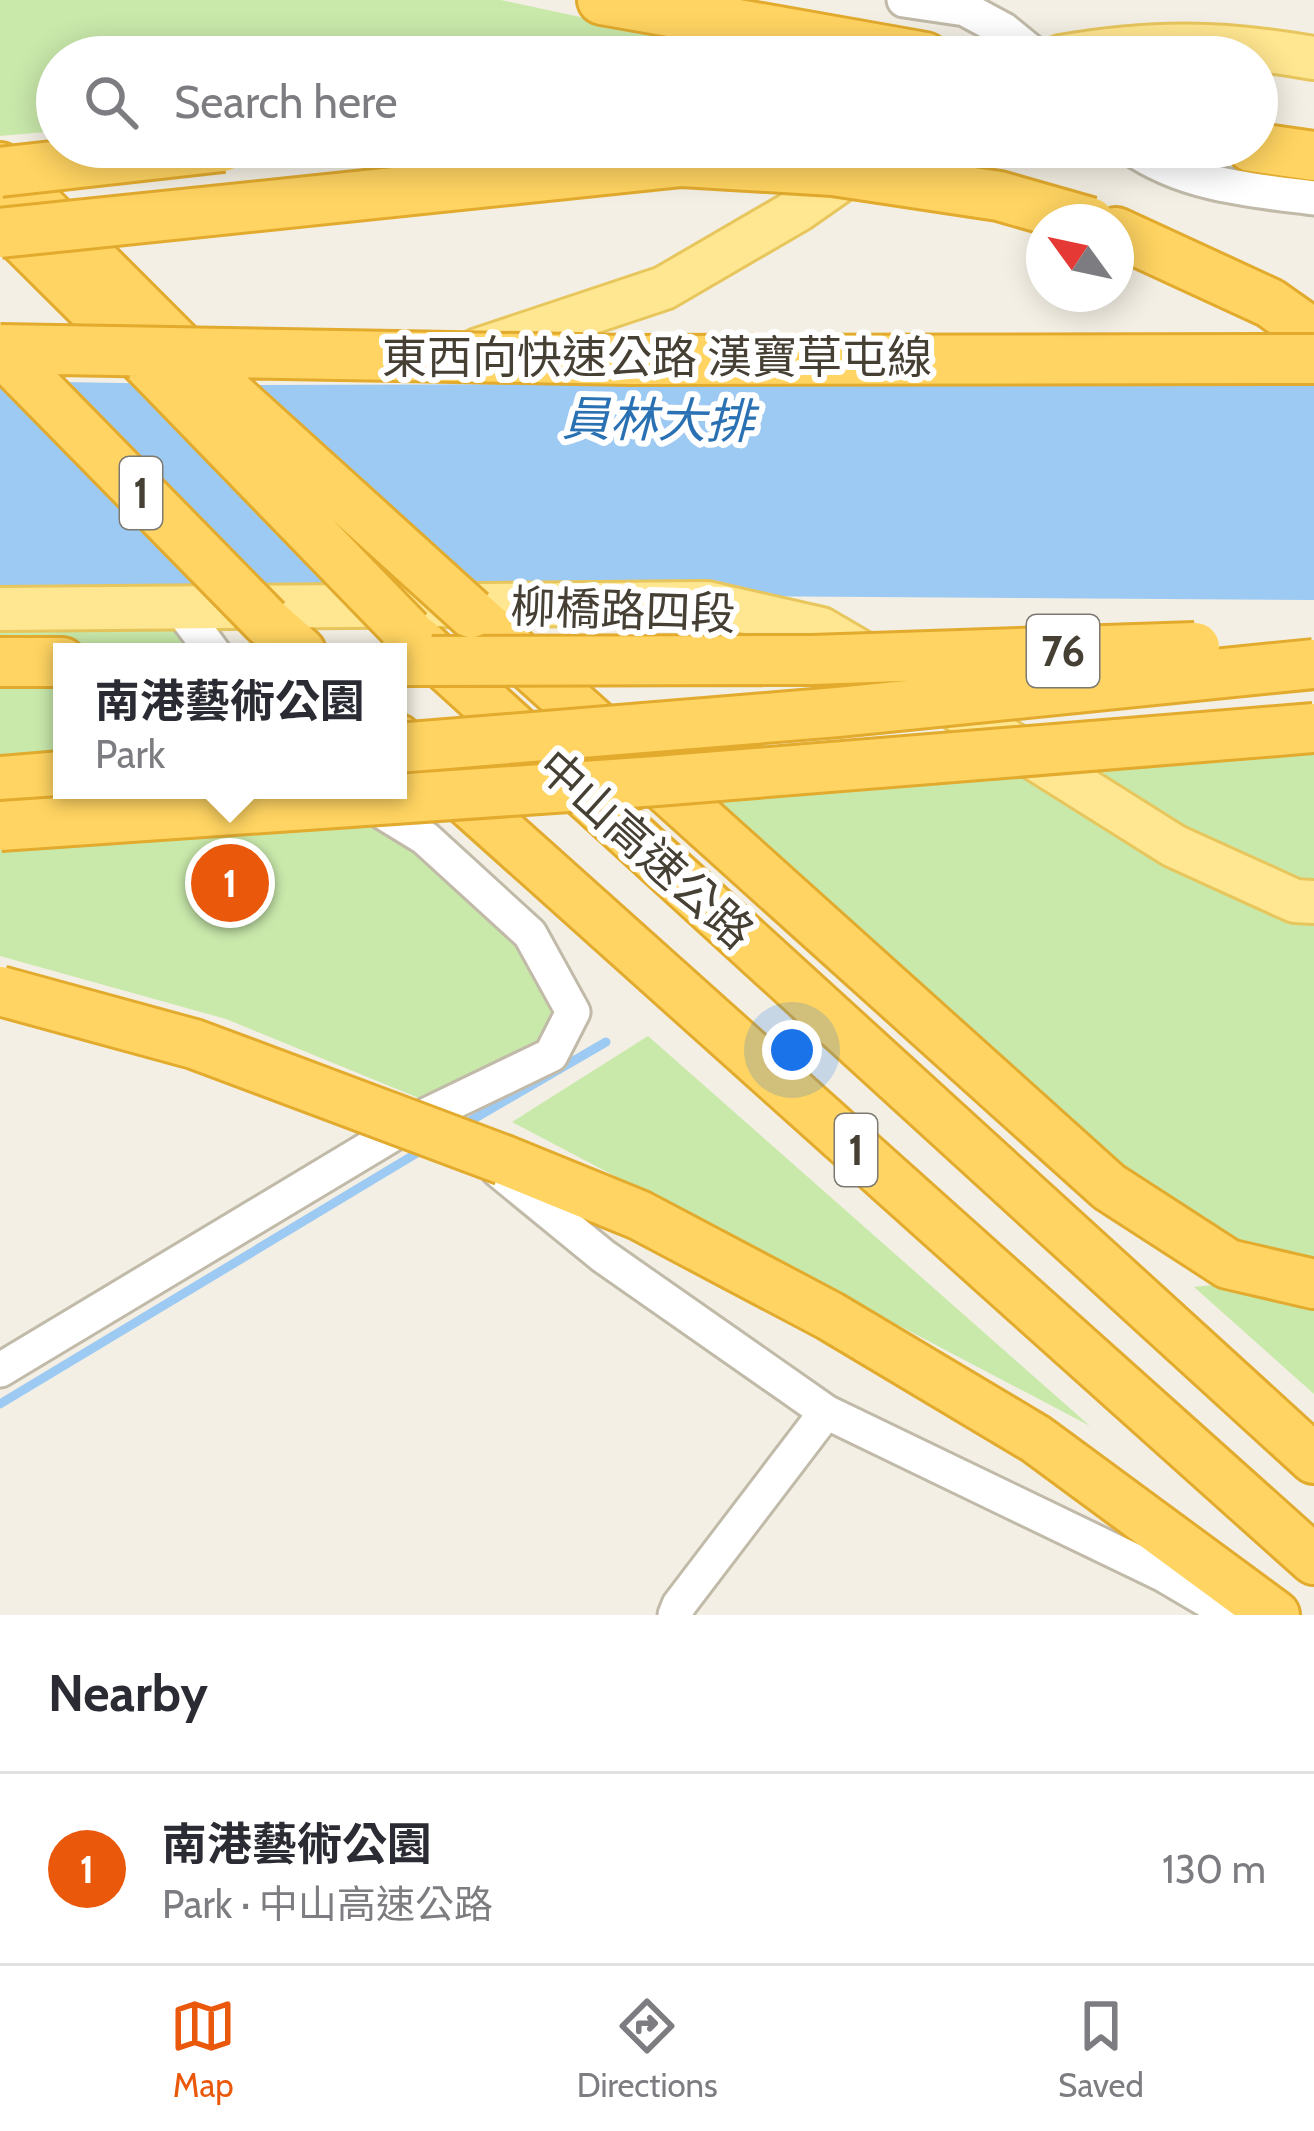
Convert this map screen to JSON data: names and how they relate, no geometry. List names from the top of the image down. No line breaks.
{"streets":{"highway":["東西向快速公路 漢寶草屯線","1","76","中山高速公路"],"main road":["柳橋路四段"]},"crossings":[["東西向快速公路 漢寶草屯線","1"]],"water":["員林大排"],"north":"top left","page":{"search":"Search here","popup":["南港藝術公園","Park"],"pins":"1","heading":"Nearby","list":[{"mark":"1","name":"南港藝術公園","note":"Park · 中山高速公路","value":"130 m"}],"nav":["Map","Directions","Saved"]}}
